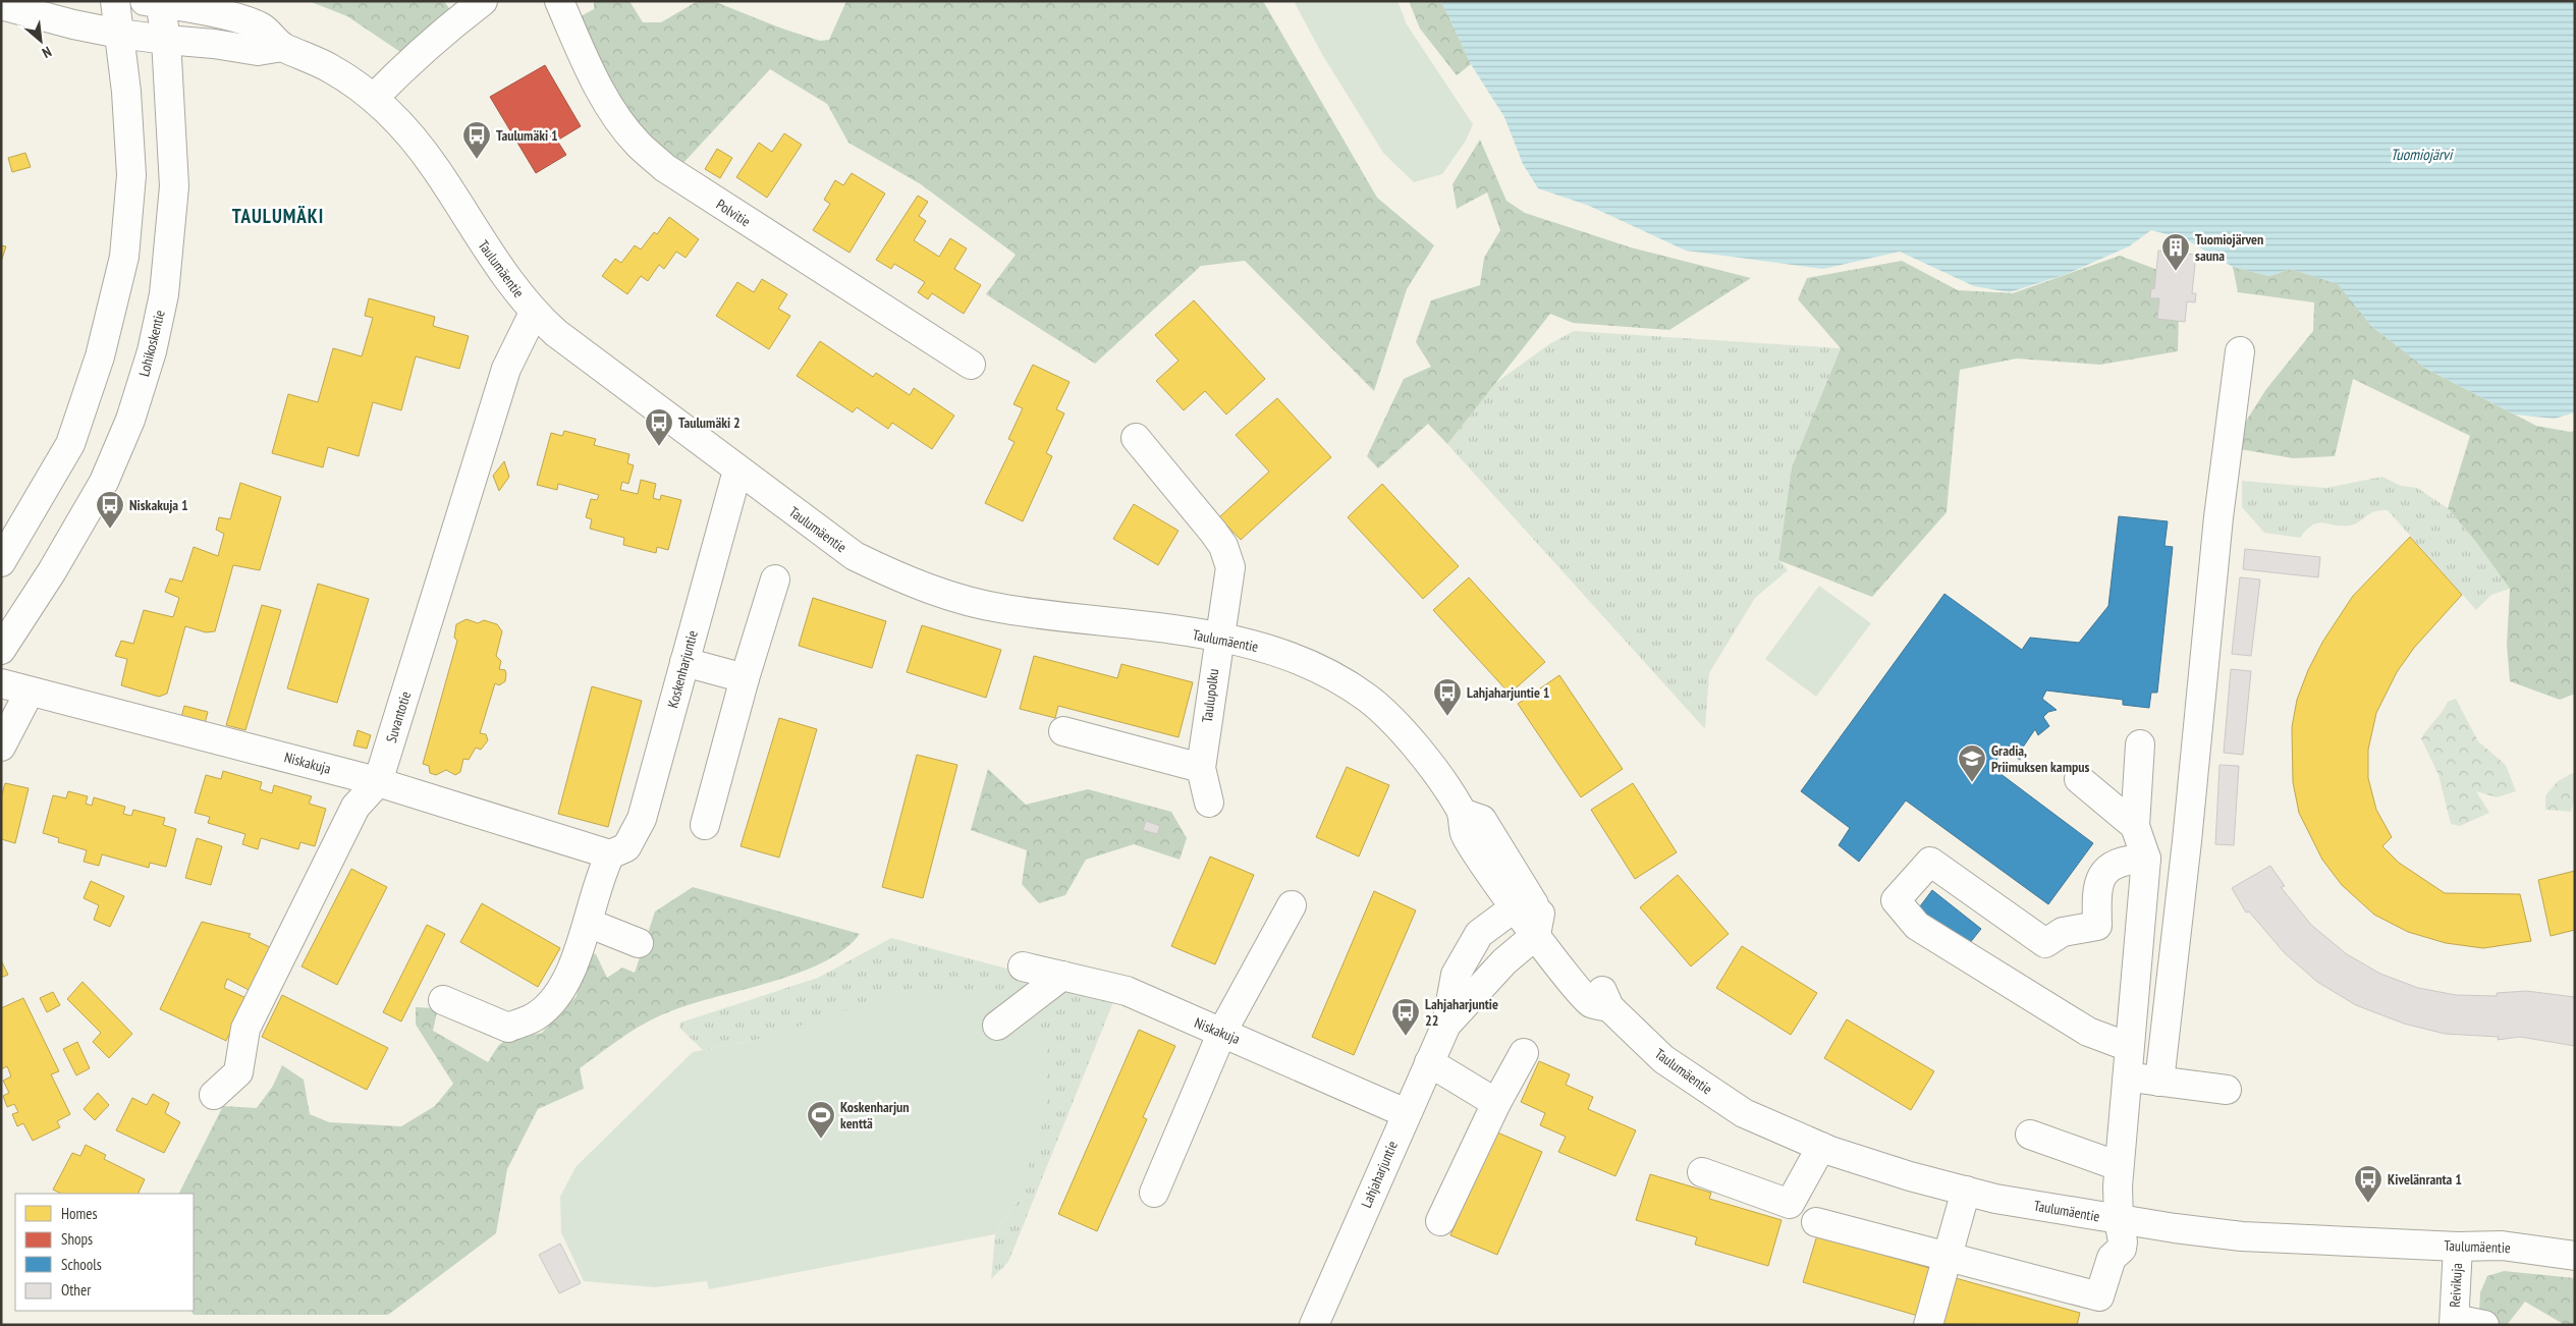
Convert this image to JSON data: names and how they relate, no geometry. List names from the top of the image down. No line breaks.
{"streets":{"main road":["Polvitie","Taulumäentie","Lohikoskentie","Koskenharjuntie","Taulupolku","Suvantotie","Niskakuja","Lahjaharjuntie","Reivikuja"]},"crossings":[["Taulumäentie","Lohikoskentie"],["Taulumäentie","Koskenharjuntie"],["Taulumäentie","Taulupolku"],["Taulumäentie","Suvantotie"],["Taulumäentie","Lahjaharjuntie"],["Taulumäentie","Reivikuja"],["Koskenharjuntie","Niskakuja"],["Suvantotie","Niskakuja"],["Niskakuja","Lahjaharjuntie"]],"districts":["TAULUMÄKI"],"water":["Tuomiojärvi"],"places":{"bus stop":["Taulumäki 1","Taulumäki 2","Niskakuja 1","Lahjaharjuntie 1","Lahjaharjuntie 22","Kivelänranta 1"],"building":["Tuomiojärven sauna"],"school or university":["Gradia, Priimuksen kampus"],"sports":["Koskenharjun kenttä"]},"legend":["Homes","Shops","Schools","Other"],"north":"bottom right"}
